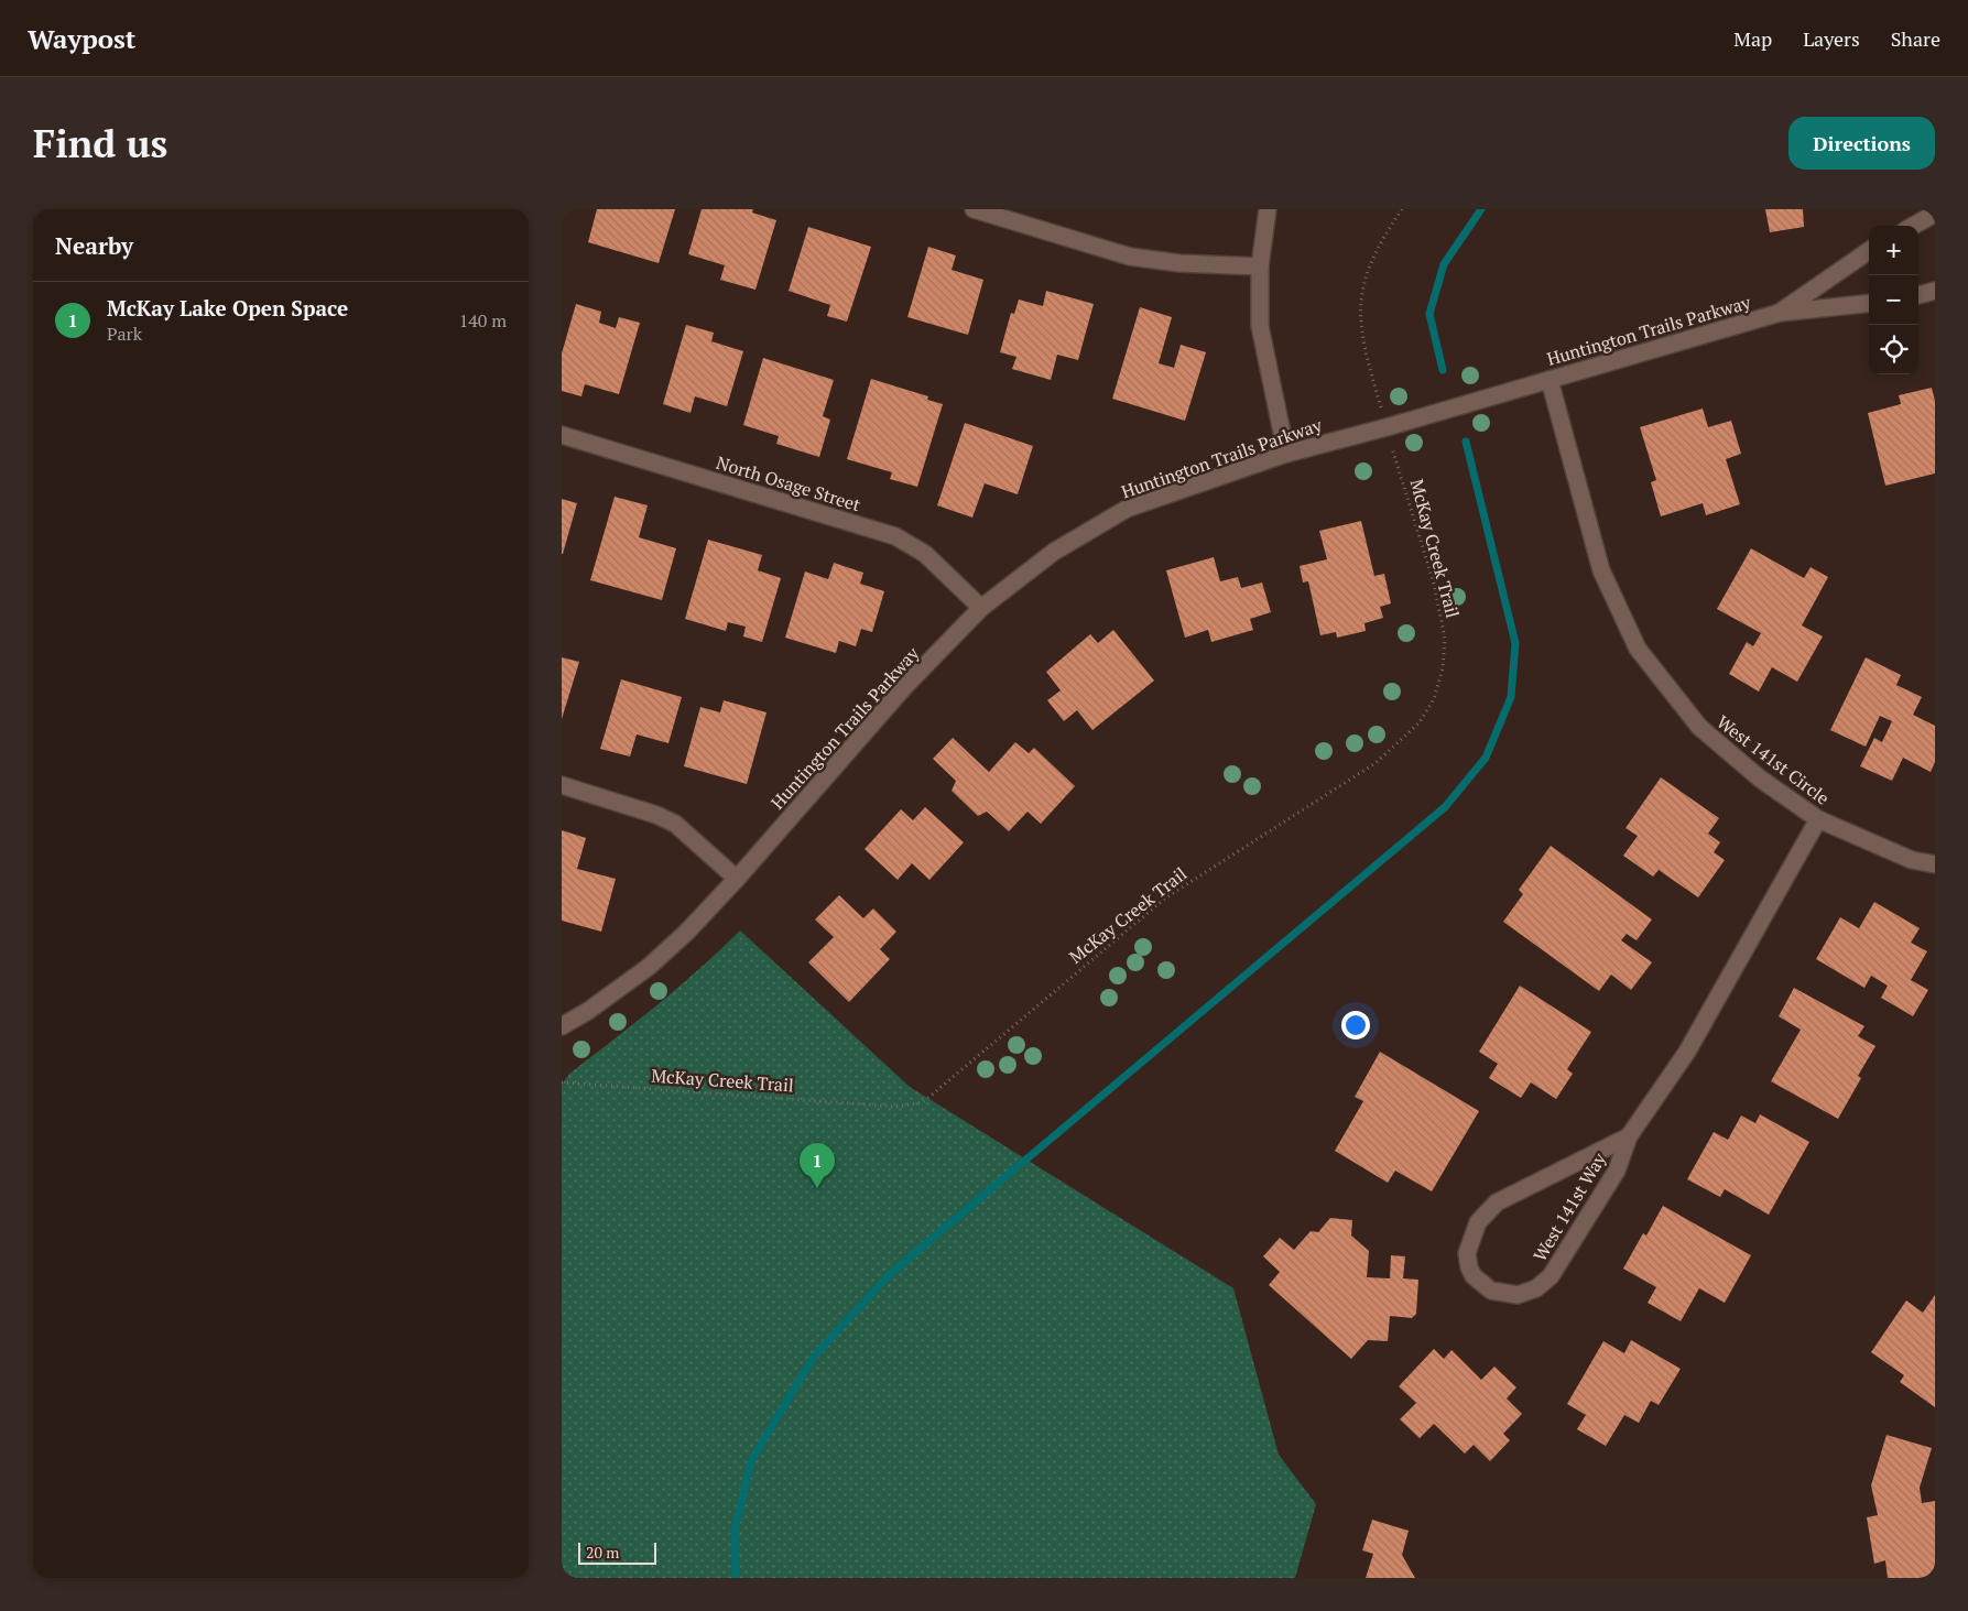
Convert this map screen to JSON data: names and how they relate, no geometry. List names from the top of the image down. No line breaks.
{"streets":{"street":["Huntington Trails Parkway","North Osage Street","West 141st Circle","West 141st Way"],"path":["McKay Creek Trail"]},"crossings":[["Huntington Trails Parkway","North Osage Street"],["Huntington Trails Parkway","West 141st Circle"],["West 141st Circle","West 141st Way"]],"scale_bar":"20 m","page":{"header":"Waypost","nav":["Map","Layers","Share"],"buttons":"Directions","title":"Find us","heading":"Nearby","map_buttons":["+","−"],"list":[{"mark":"1","name":"McKay Lake Open Space","note":"Park","value":"140 m"}],"pins":"1","scale":"20 m"}}
